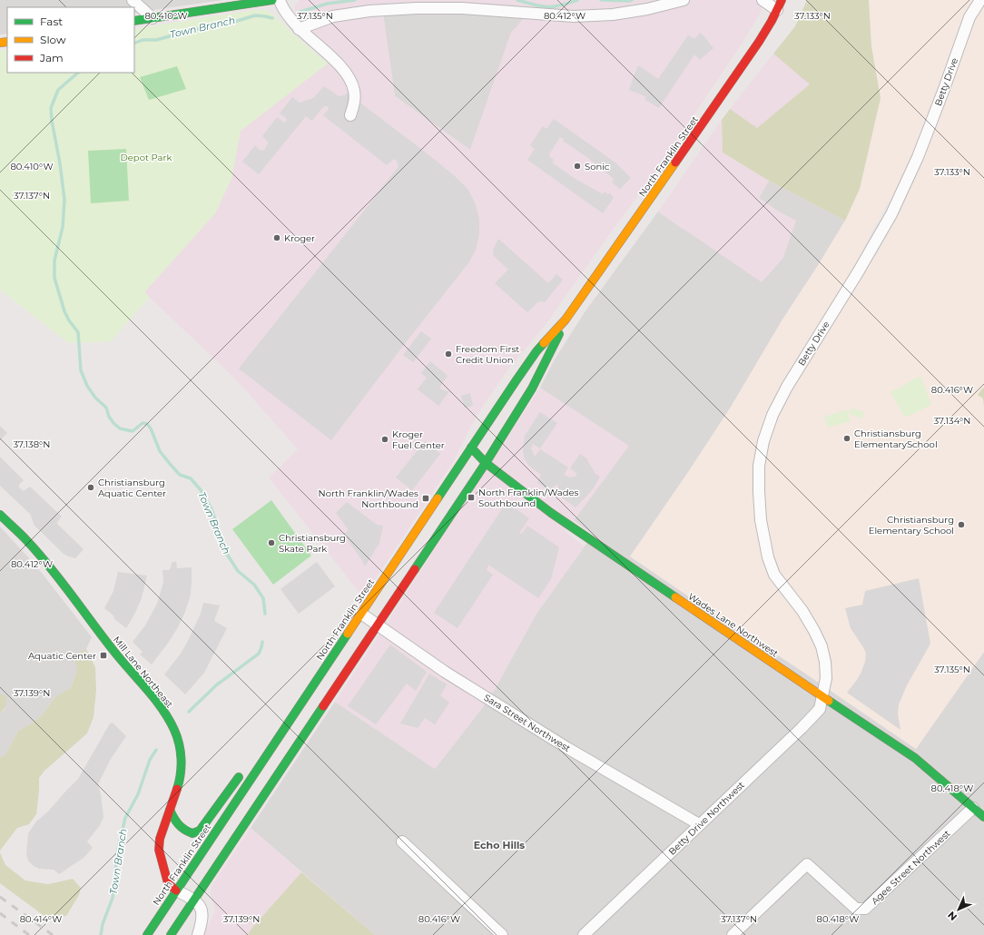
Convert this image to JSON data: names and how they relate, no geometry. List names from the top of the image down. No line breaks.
{"streets":{"main road":["North Franklin Street","Wades Lane Northwest","Mill Lane Northeast"],"street":["Betty Drive","Sara Street Northwest","Betty Drive Northwest","Agee Street Northwest"]},"crossings":[["Betty Drive","Wades Lane Northwest"],["Betty Drive","Betty Drive Northwest"],["North Franklin Street","Wades Lane Northwest"],["North Franklin Street","Mill Lane Northeast"],["North Franklin Street","Sara Street Northwest"],["Wades Lane Northwest","Betty Drive Northwest"],["Wades Lane Northwest","Agee Street Northwest"],["Sara Street Northwest","Betty Drive Northwest"]],"districts":["Echo Hills"],"water":["Town Branch"],"parks":["Depot Park"],"places":{"other":["Sonic","Kroger","Freedom First Credit Union","Christiansburg ElementarySchool","Kroger Fuel Center","Christiansburg Aquatic Center","Christiansburg Elementary School","Christiansburg Skate Park"],"transit":["North Franklin/Wades Southbound","North Franklin/Wades Northbound","Aquatic Center"]},"legend":["Fast","Slow","Jam"],"north":"bottom left","coordinates":["80.410°W","37.135°N","80.412°W","37.133°N","37.137°N","80.416°W","37.134°N","37.138°N","37.139°N","80.418°W","80.414°W"]}
